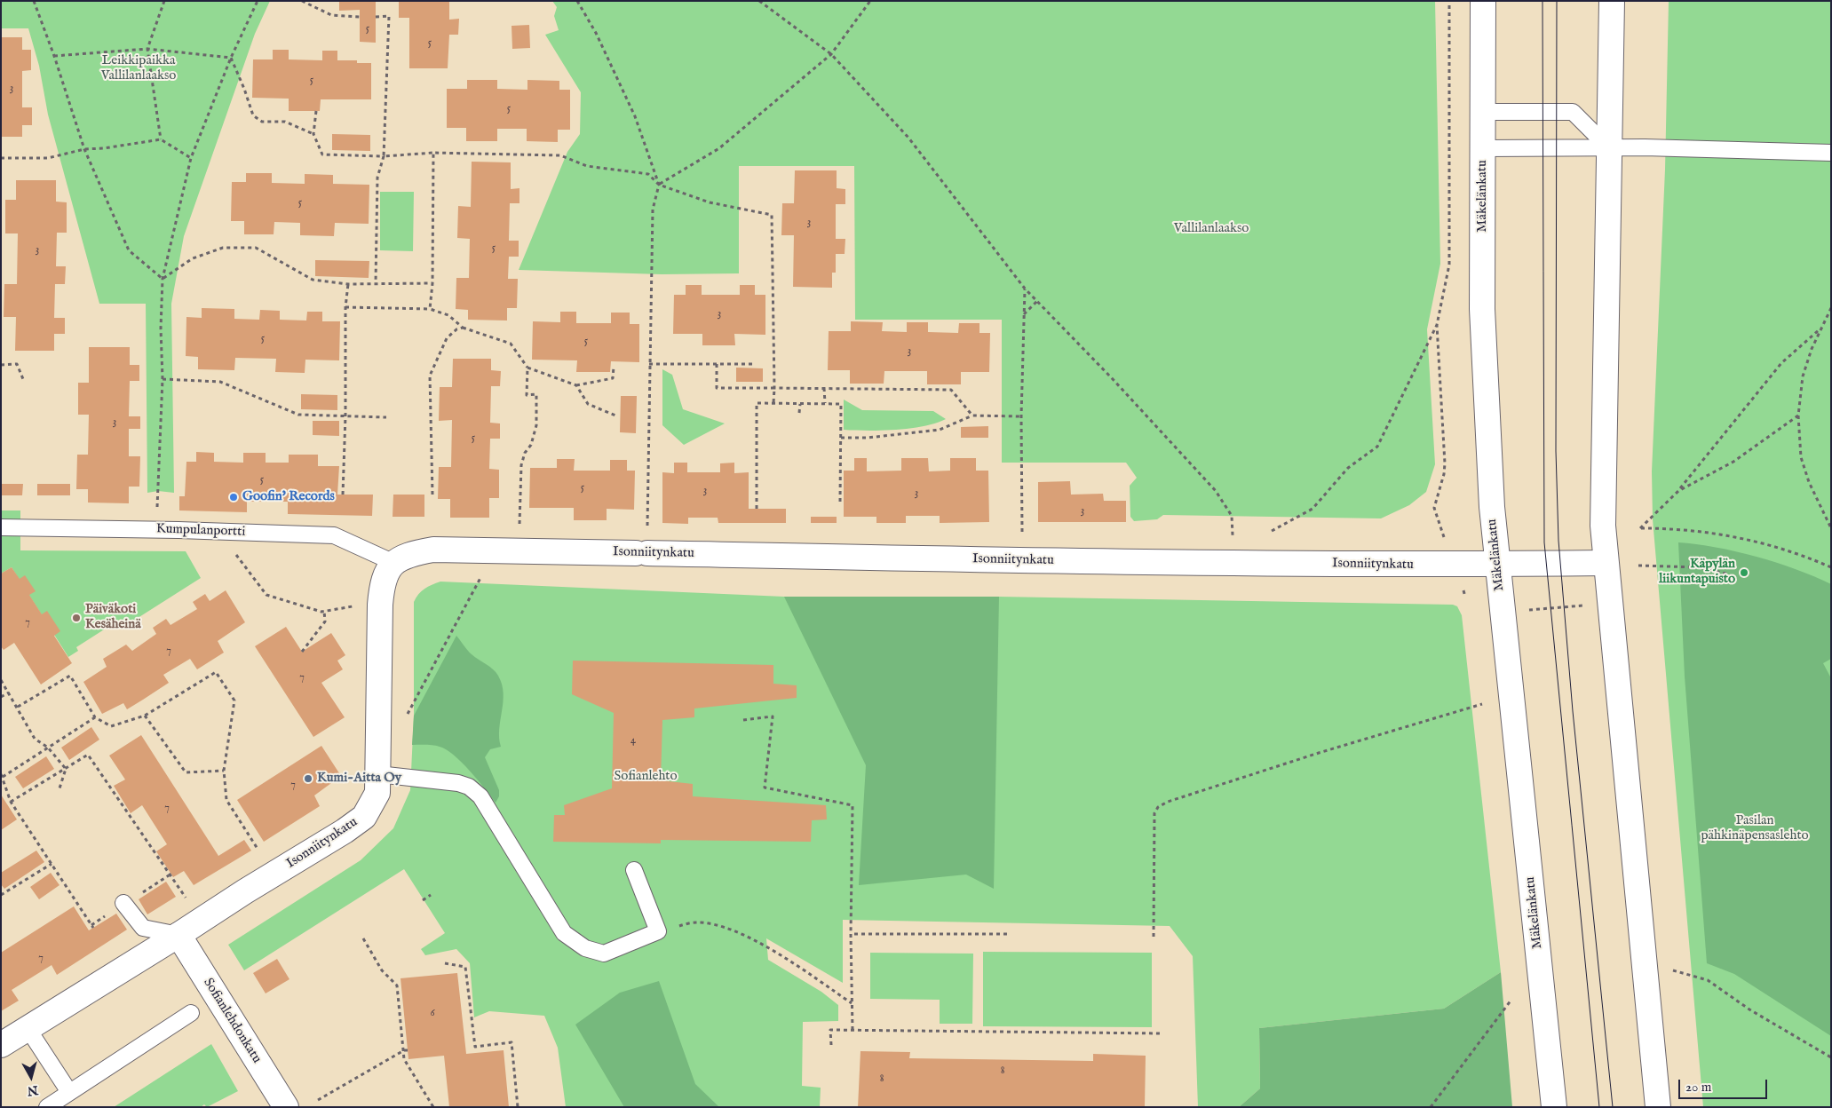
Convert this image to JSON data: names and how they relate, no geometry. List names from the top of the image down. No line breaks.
{"streets":{"main road":["Mäkelänkatu","Isonniitynkatu","Sofianlehdonkatu"],"lane":["Kumpulanportti"]},"crossings":[["Mäkelänkatu","Isonniitynkatu"],["Kumpulanportti","Isonniitynkatu"],["Isonniitynkatu","Sofianlehdonkatu"]],"parks":["Leikkipaikka Vallilanlaakso","Vallilanlaakso","Sofianlehto","Pasilan pähkinäpensaslehto"],"places":["Goofin' Records","Käpylän liikuntapuisto","Päiväkoti Kesäheinä","Kumi-Aitta Oy"],"house_numbers":["5","5","5","3","5","5","3","5","3","3","5","5","3","3","5","5","5","3","3","3","7","7","7","4","7","7","7","6","8","8"],"scale_bar":"20 m","north":"bottom"}
